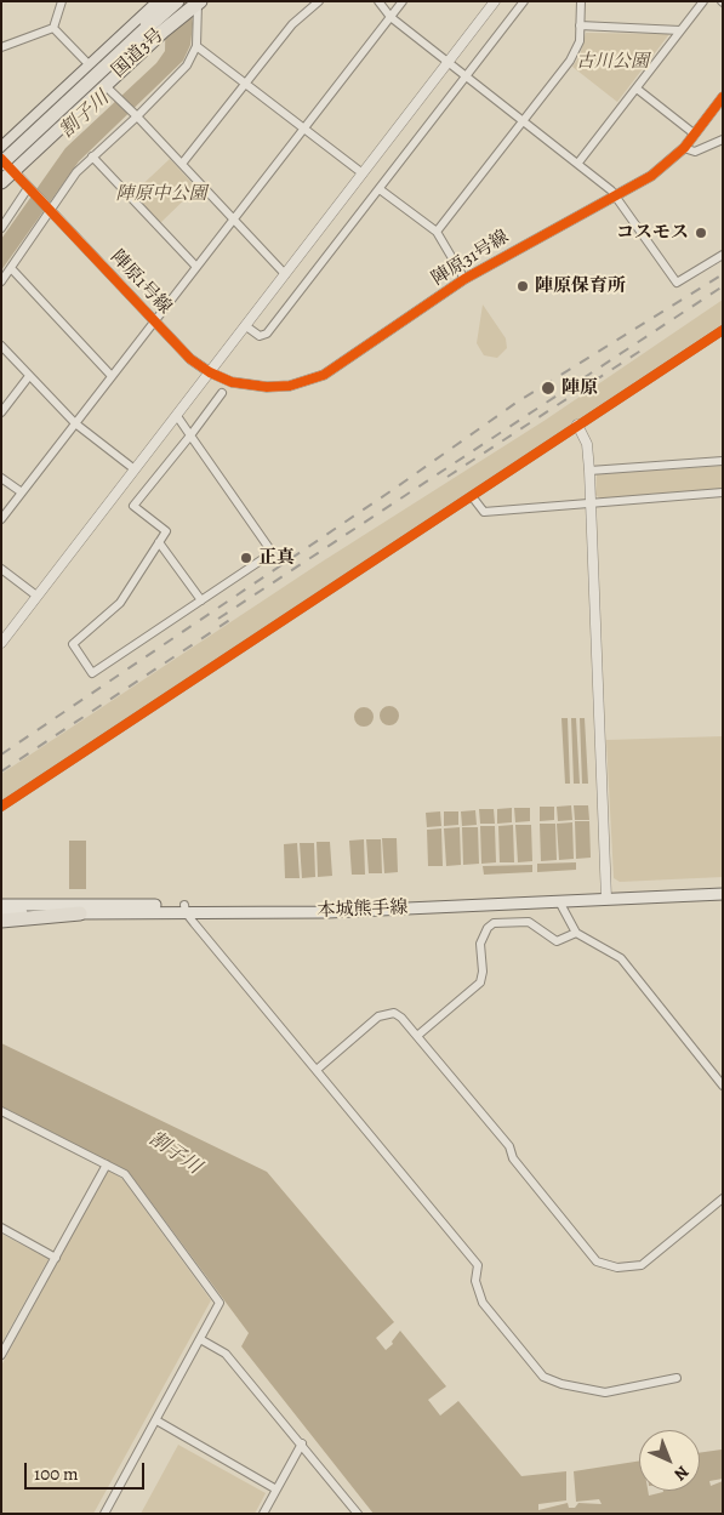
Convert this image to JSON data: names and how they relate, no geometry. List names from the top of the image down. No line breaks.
{"streets":{"highway":["国道3号"],"main road":["本城熊手線"],"street":["陣原31号線","陣原1号線"]},"crossings":[["国道3号","陣原1号線"],["陣原31号線","陣原1号線"]],"water":["割子川"],"parks":["古川公園","陣原中公園"],"places":["コスモス","陣原保育所","陣原","正真"],"scale_bar":"100 m","north":"bottom right"}
